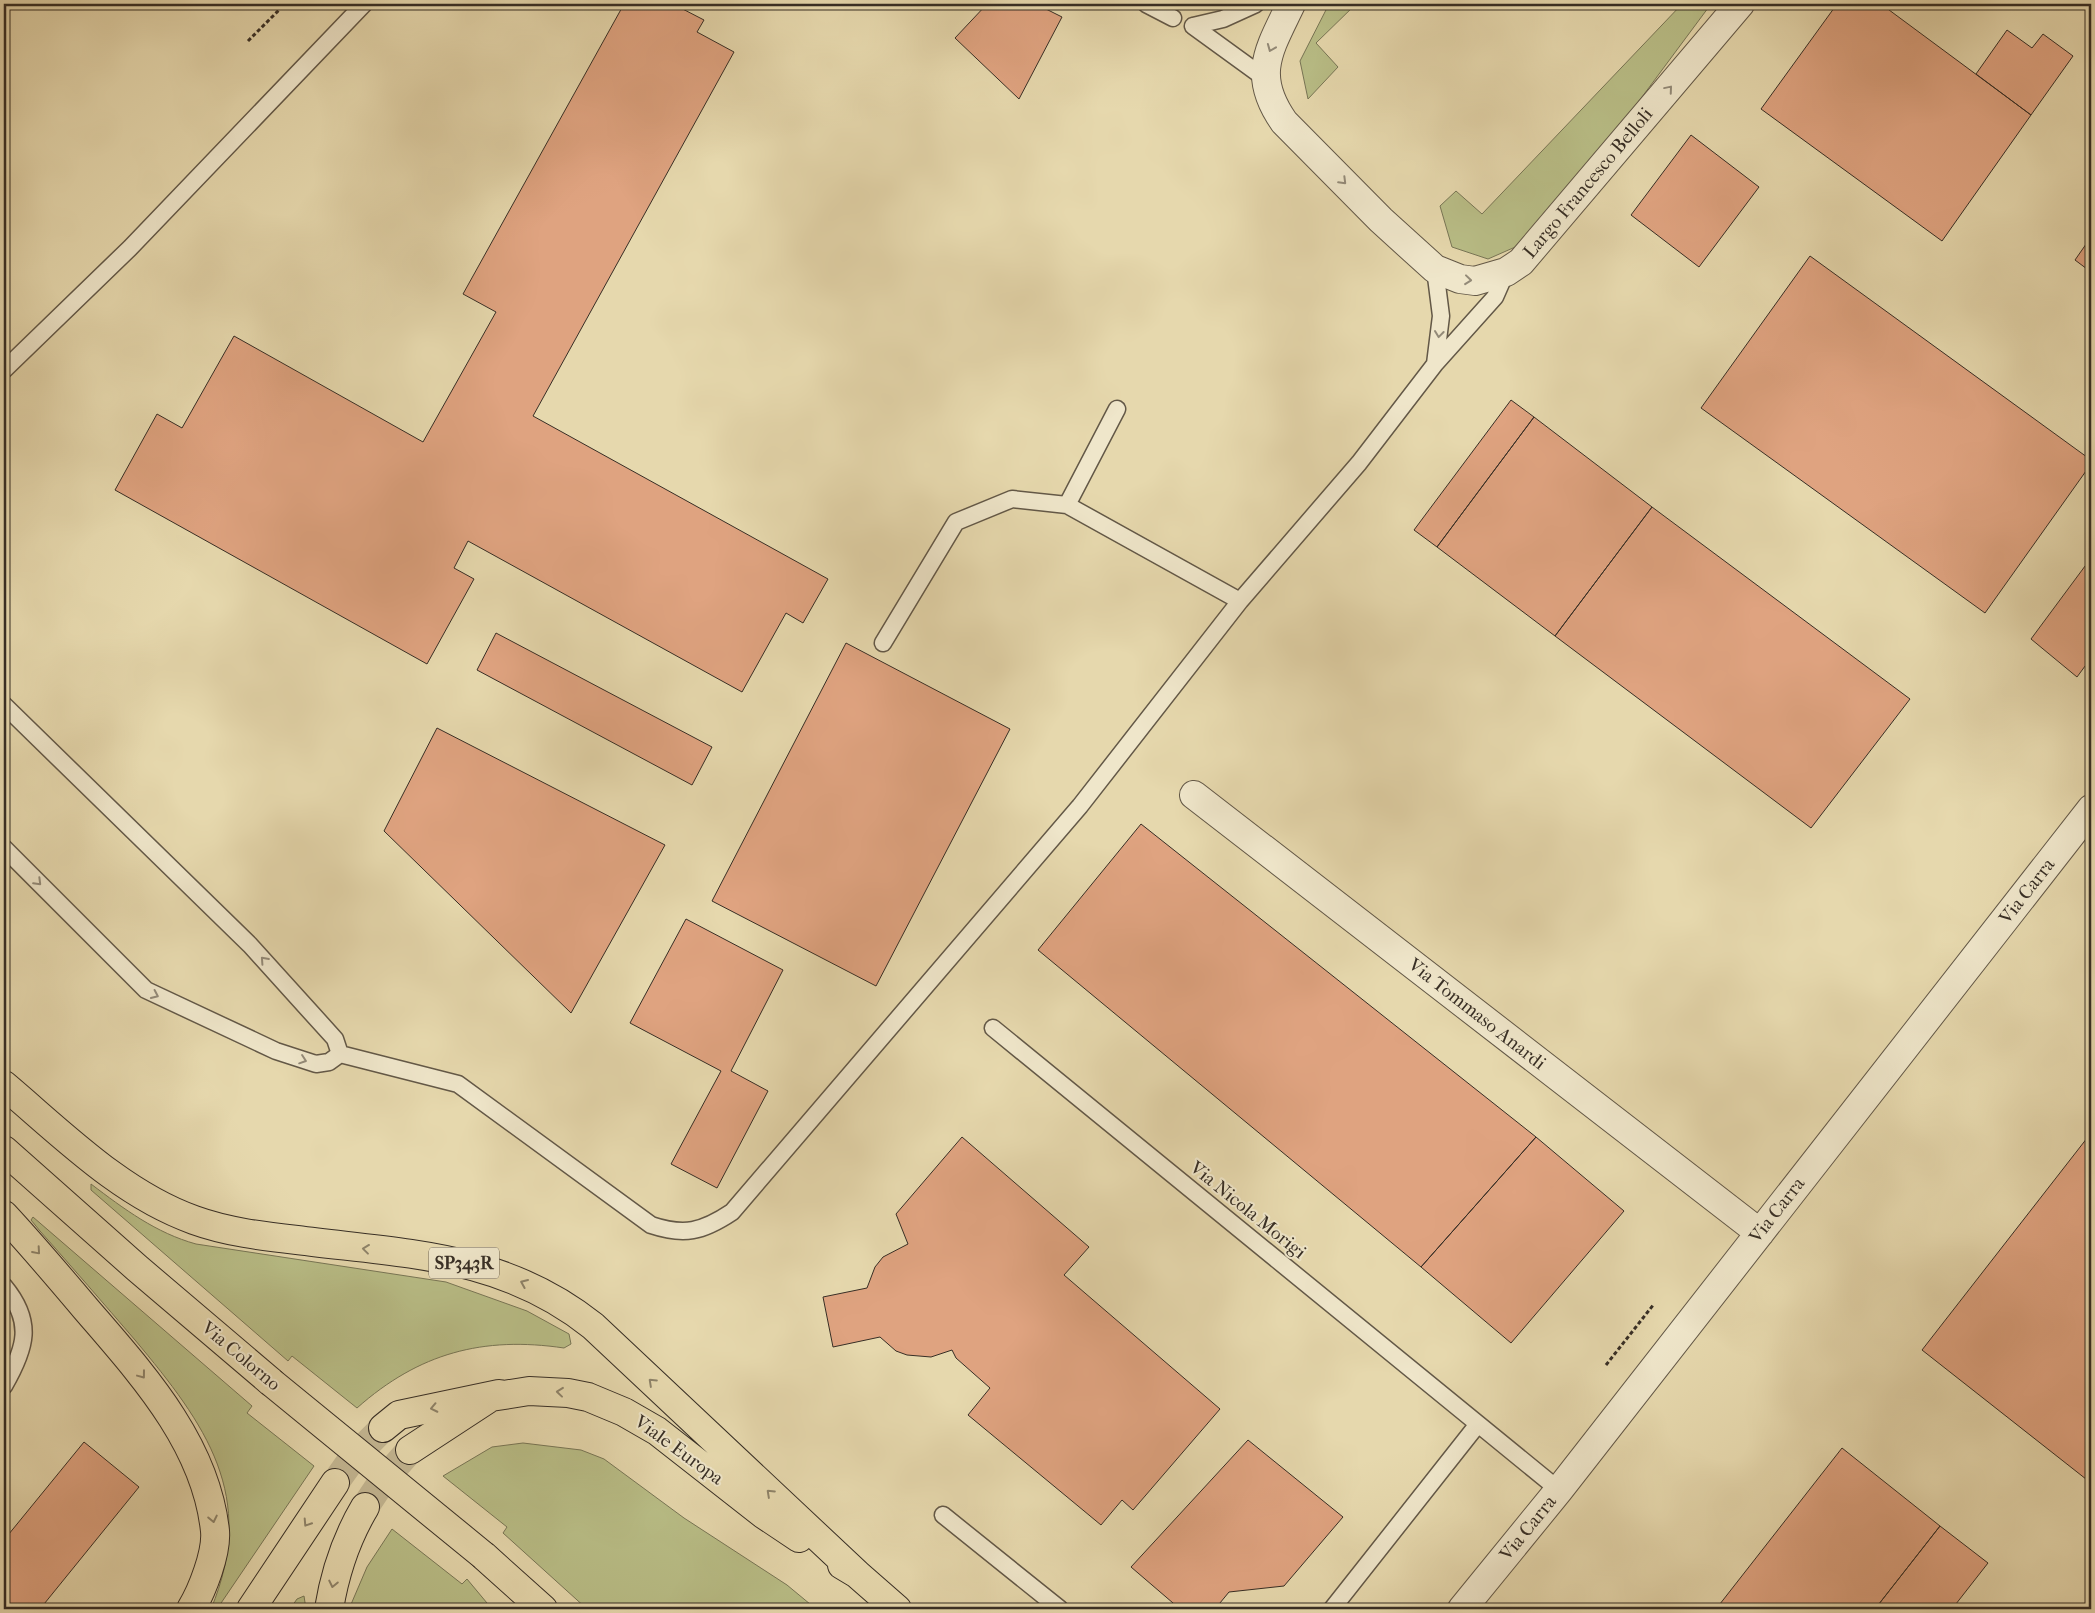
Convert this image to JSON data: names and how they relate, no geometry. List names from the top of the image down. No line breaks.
{"streets":{"main road":["SP343R","Via Colorno","Viale Europa"],"street":["Largo Francesco Belloli","Via Carra","Via Tommaso Anardi"],"lane":["Via Nicola Morigi"]},"crossings":[["Via Carra","Via Tommaso Anardi"],["Via Carra","Via Nicola Morigi"],["SP343R","Viale Europa"]]}
